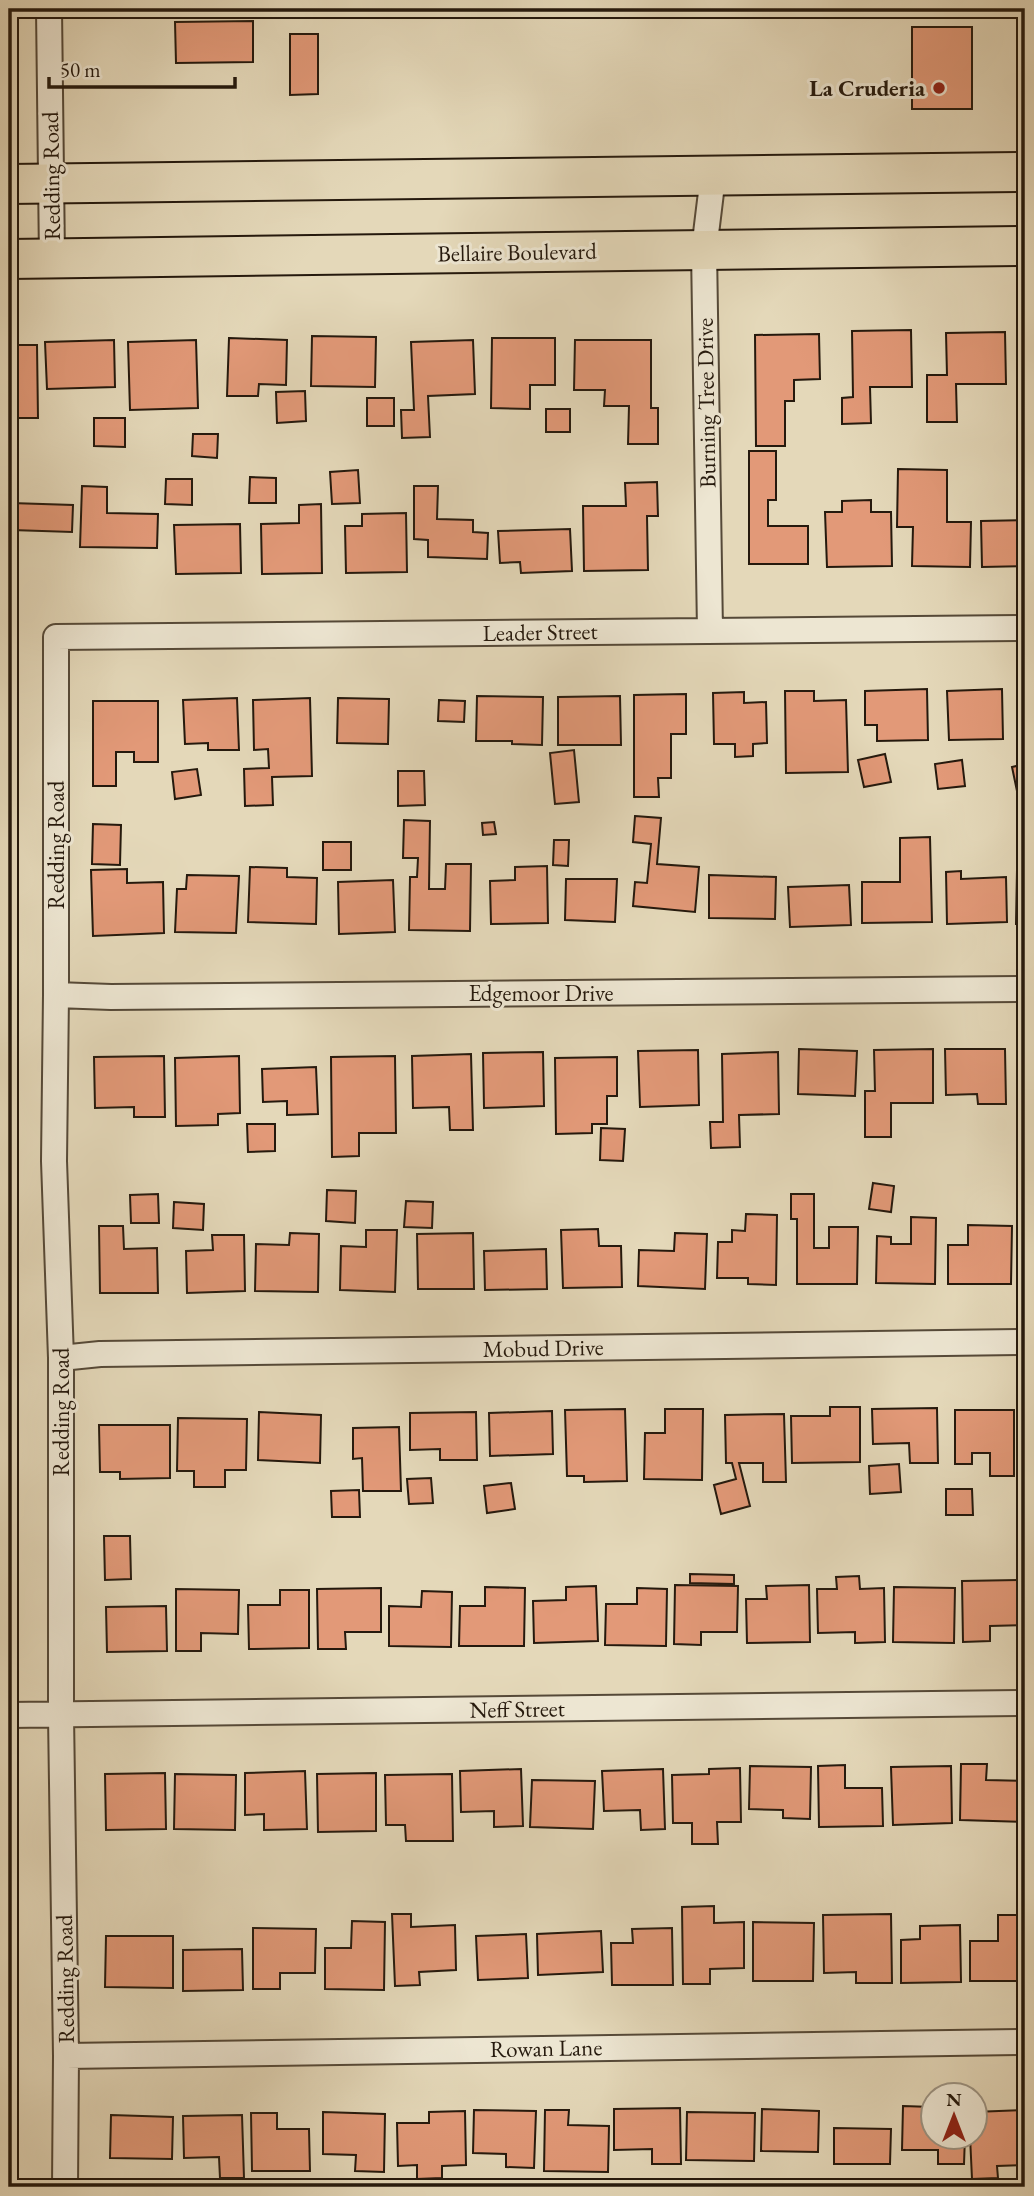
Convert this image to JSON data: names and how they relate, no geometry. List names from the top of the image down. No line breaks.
{"streets":{"main road":["Bellaire Boulevard"],"street":["Redding Road","Burning Tree Drive","Leader Street","Edgemoor Drive","Mobud Drive","Neff Street","Rowan Lane"]},"crossings":[["Redding Road","Bellaire Boulevard"],["Redding Road","Leader Street"],["Redding Road","Edgemoor Drive"],["Redding Road","Mobud Drive"],["Redding Road","Neff Street"],["Redding Road","Rowan Lane"],["Bellaire Boulevard","Burning Tree Drive"],["Burning Tree Drive","Leader Street"]],"places":["La Cruderia"],"scale_bar":"50 m","north":"top"}
